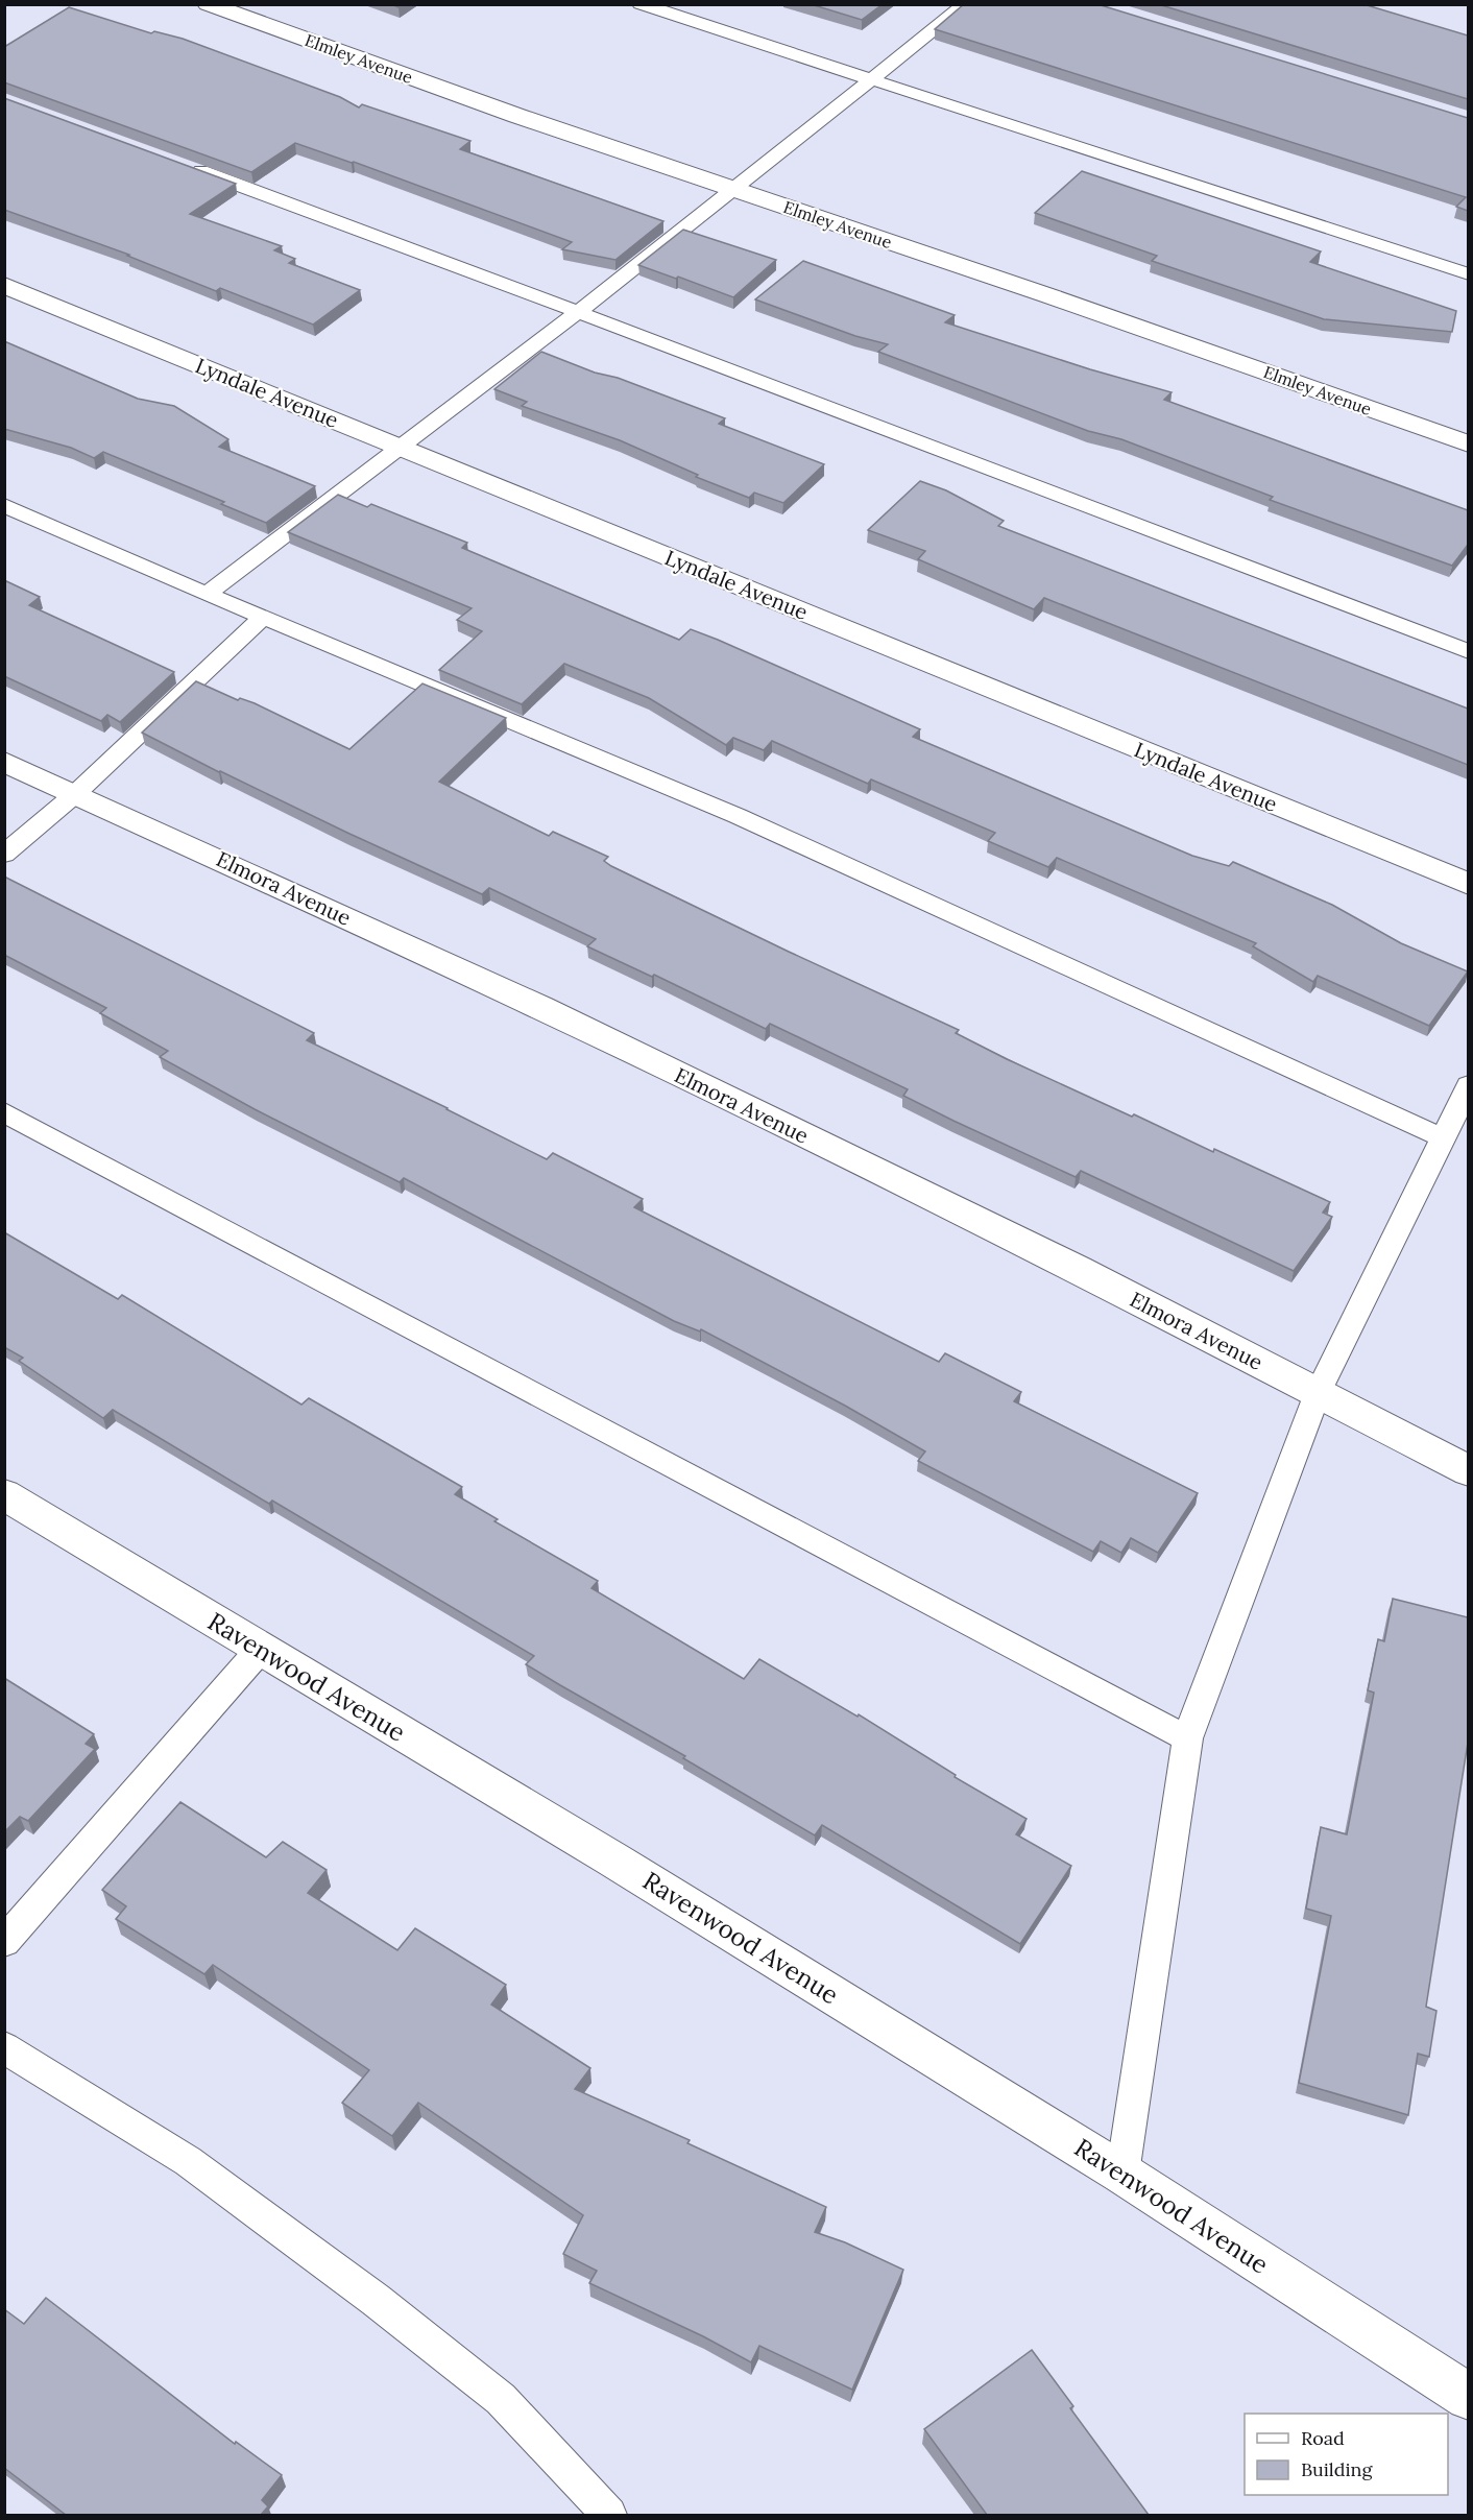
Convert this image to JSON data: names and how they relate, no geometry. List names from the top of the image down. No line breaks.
{"streets":{"street":["Elmley Avenue","Lyndale Avenue","Elmora Avenue","Ravenwood Avenue"]},"legend":["Road","Building"]}
